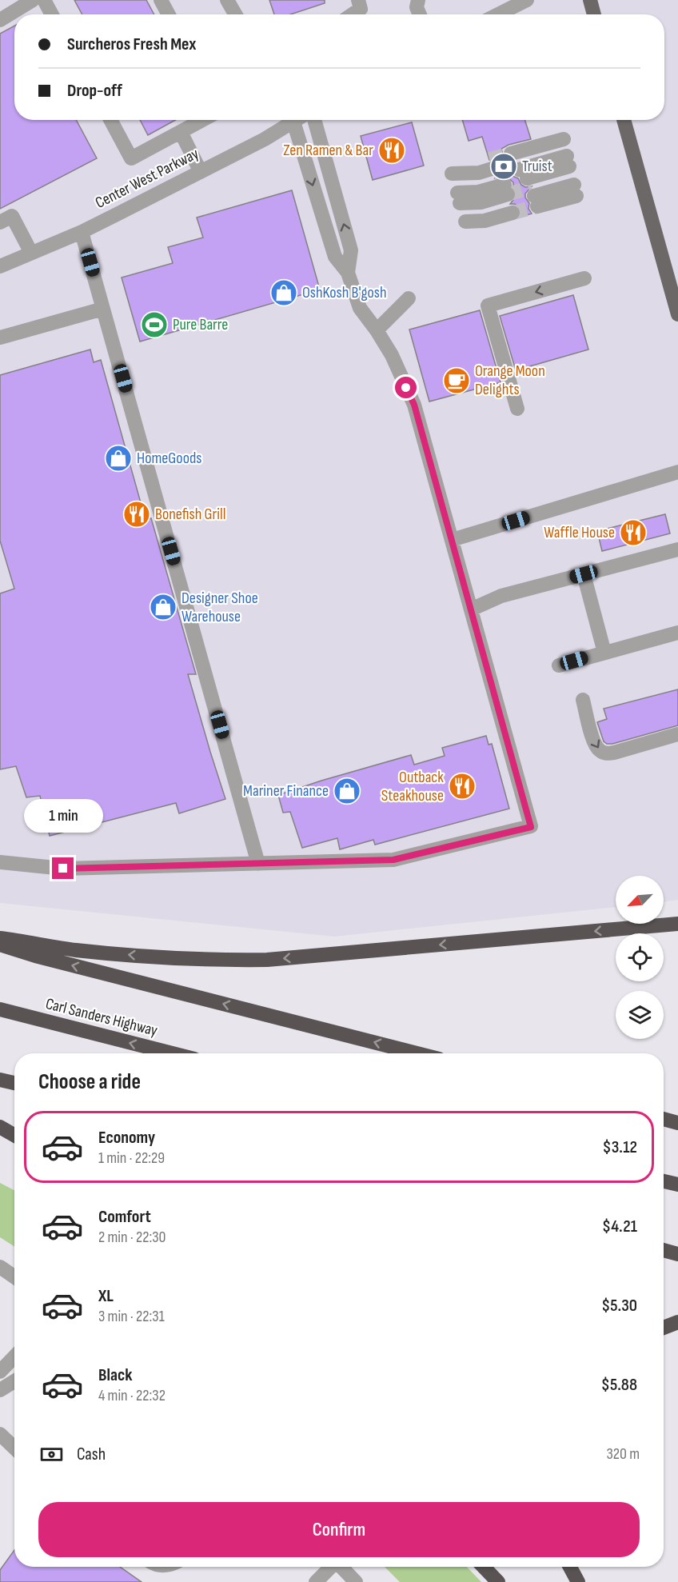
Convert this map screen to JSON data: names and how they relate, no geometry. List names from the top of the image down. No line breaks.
{"streets":{"highway":["Carl Sanders Highway"],"street":["Center West Parkway"]},"places":{"restaurant":["Zen Ramen & Bar","Bonefish Grill","Waffle House","Outback Steakhouse"],"bank":["Truist"],"shop":["OshKosh B'gosh","HomeGoods","Designer Shoe Warehouse","Mariner Finance"],"sports":["Pure Barre"],"cafe":["Orange Moon Delights"]},"north":"bottom left","page":{"banner":["Surcheros Fresh Mex","Drop-off"],"bubble":"1 min","heading":"Choose a ride","list":[{"name":"Economy","note":"1 min · 22:29","value":"$3.12"},{"name":"Comfort","note":"2 min · 22:30","value":"$4.21"},{"name":"XL","note":"3 min · 22:31","value":"$5.30"},{"name":"Black","note":"4 min · 22:32","value":"$5.88"}],"pay":["Cash","320 m"],"buttons":"Confirm"}}
